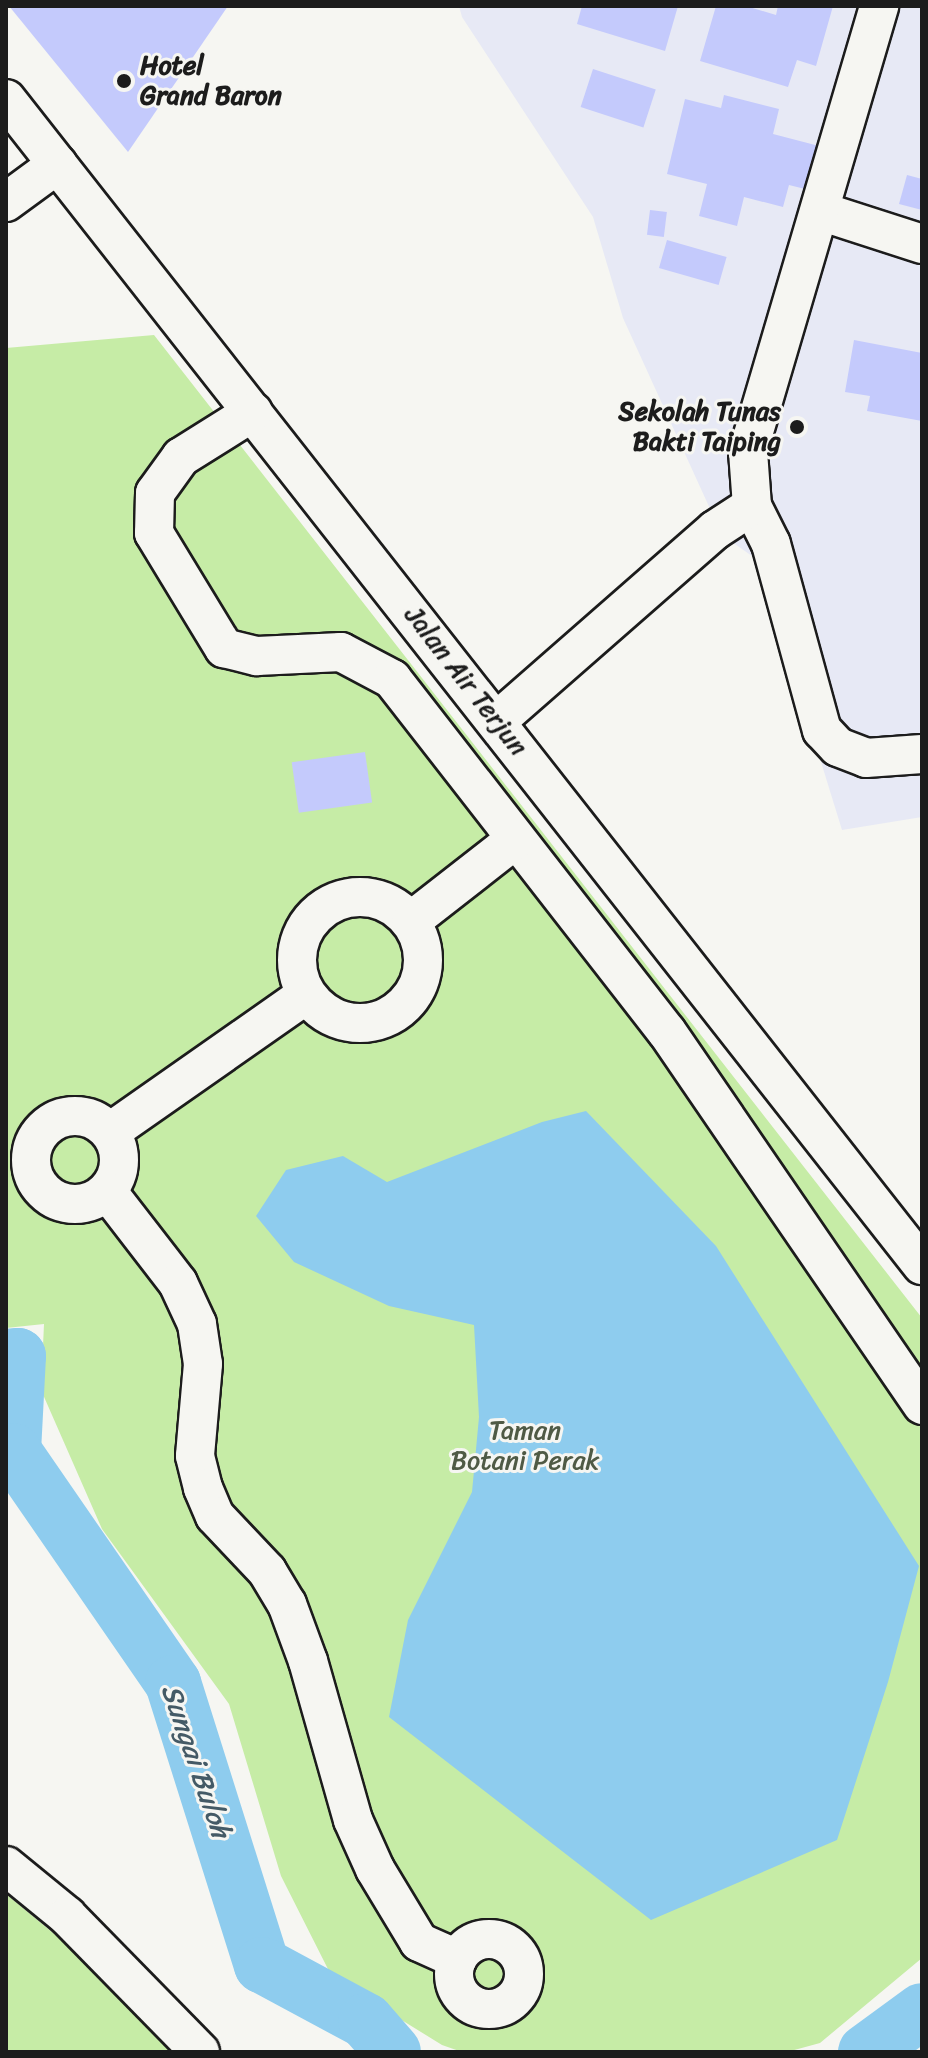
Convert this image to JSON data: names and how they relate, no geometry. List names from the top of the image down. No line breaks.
{"streets":{"street":["Jalan Air Terjun"]},"water":["Sungai Buloh"],"parks":["Taman Botani Perak"],"places":["Hotel Grand Baron","Sekolah Tunas Bakti Taiping"]}
